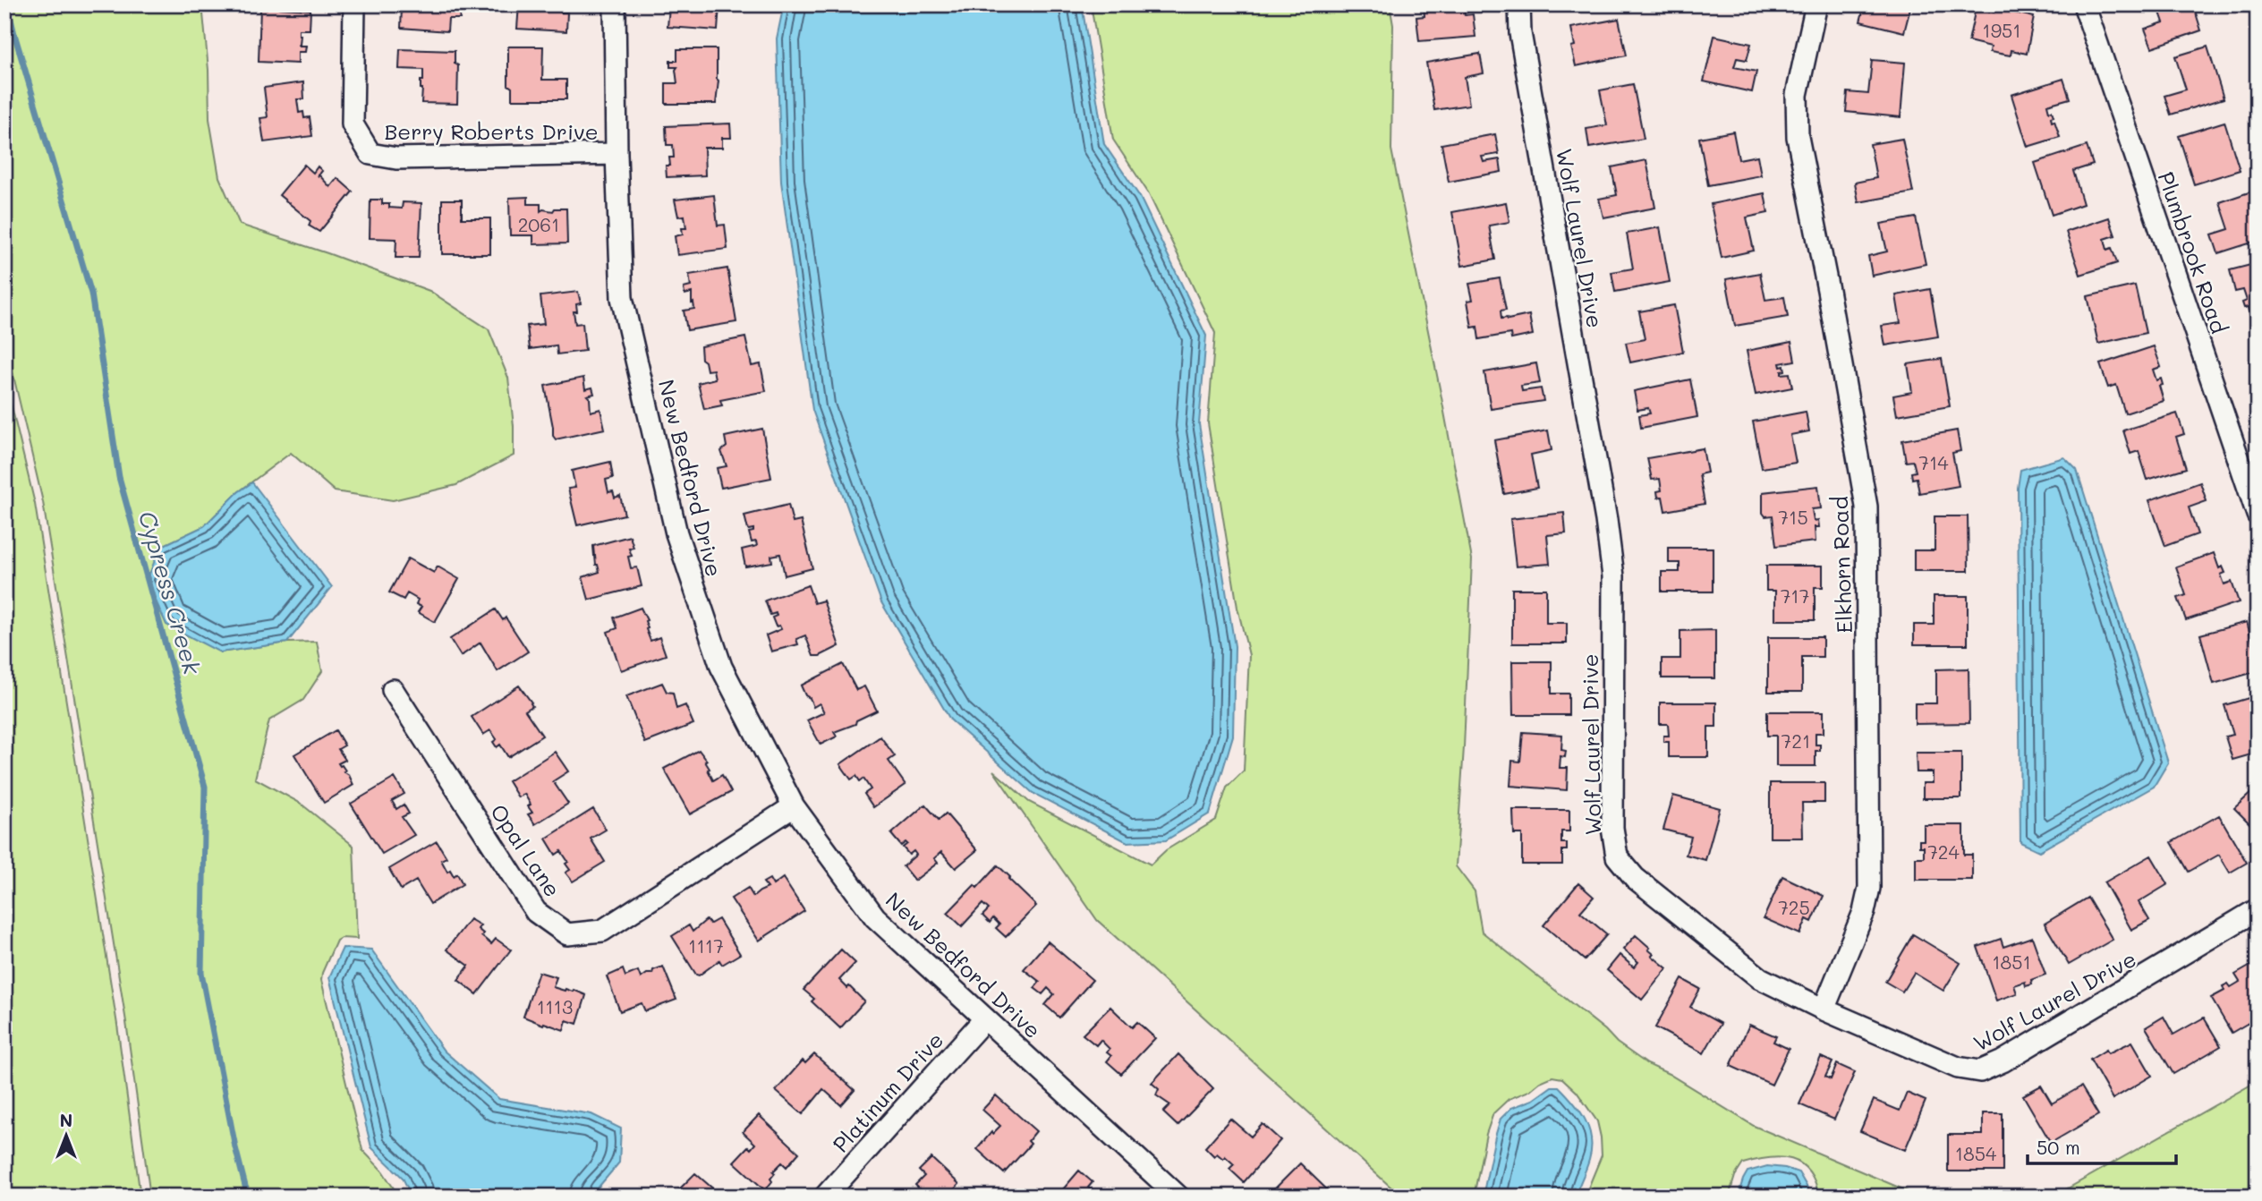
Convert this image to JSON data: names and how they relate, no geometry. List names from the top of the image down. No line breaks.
{"streets":{"street":["Berry Roberts Drive","Wolf Laurel Drive","Plumbrook Road","New Bedford Drive","Elkhorn Road","Opal Lane","Platinum Drive"]},"crossings":[["Berry Roberts Drive","New Bedford Drive"],["Wolf Laurel Drive","Elkhorn Road"],["New Bedford Drive","Opal Lane"],["New Bedford Drive","Platinum Drive"]],"water":["Cypress Creek"],"house_numbers":["1951","2061","714","715","717","721","724","725","1117","1851","1113","1854"],"scale_bar":"50 m","north":"top"}
